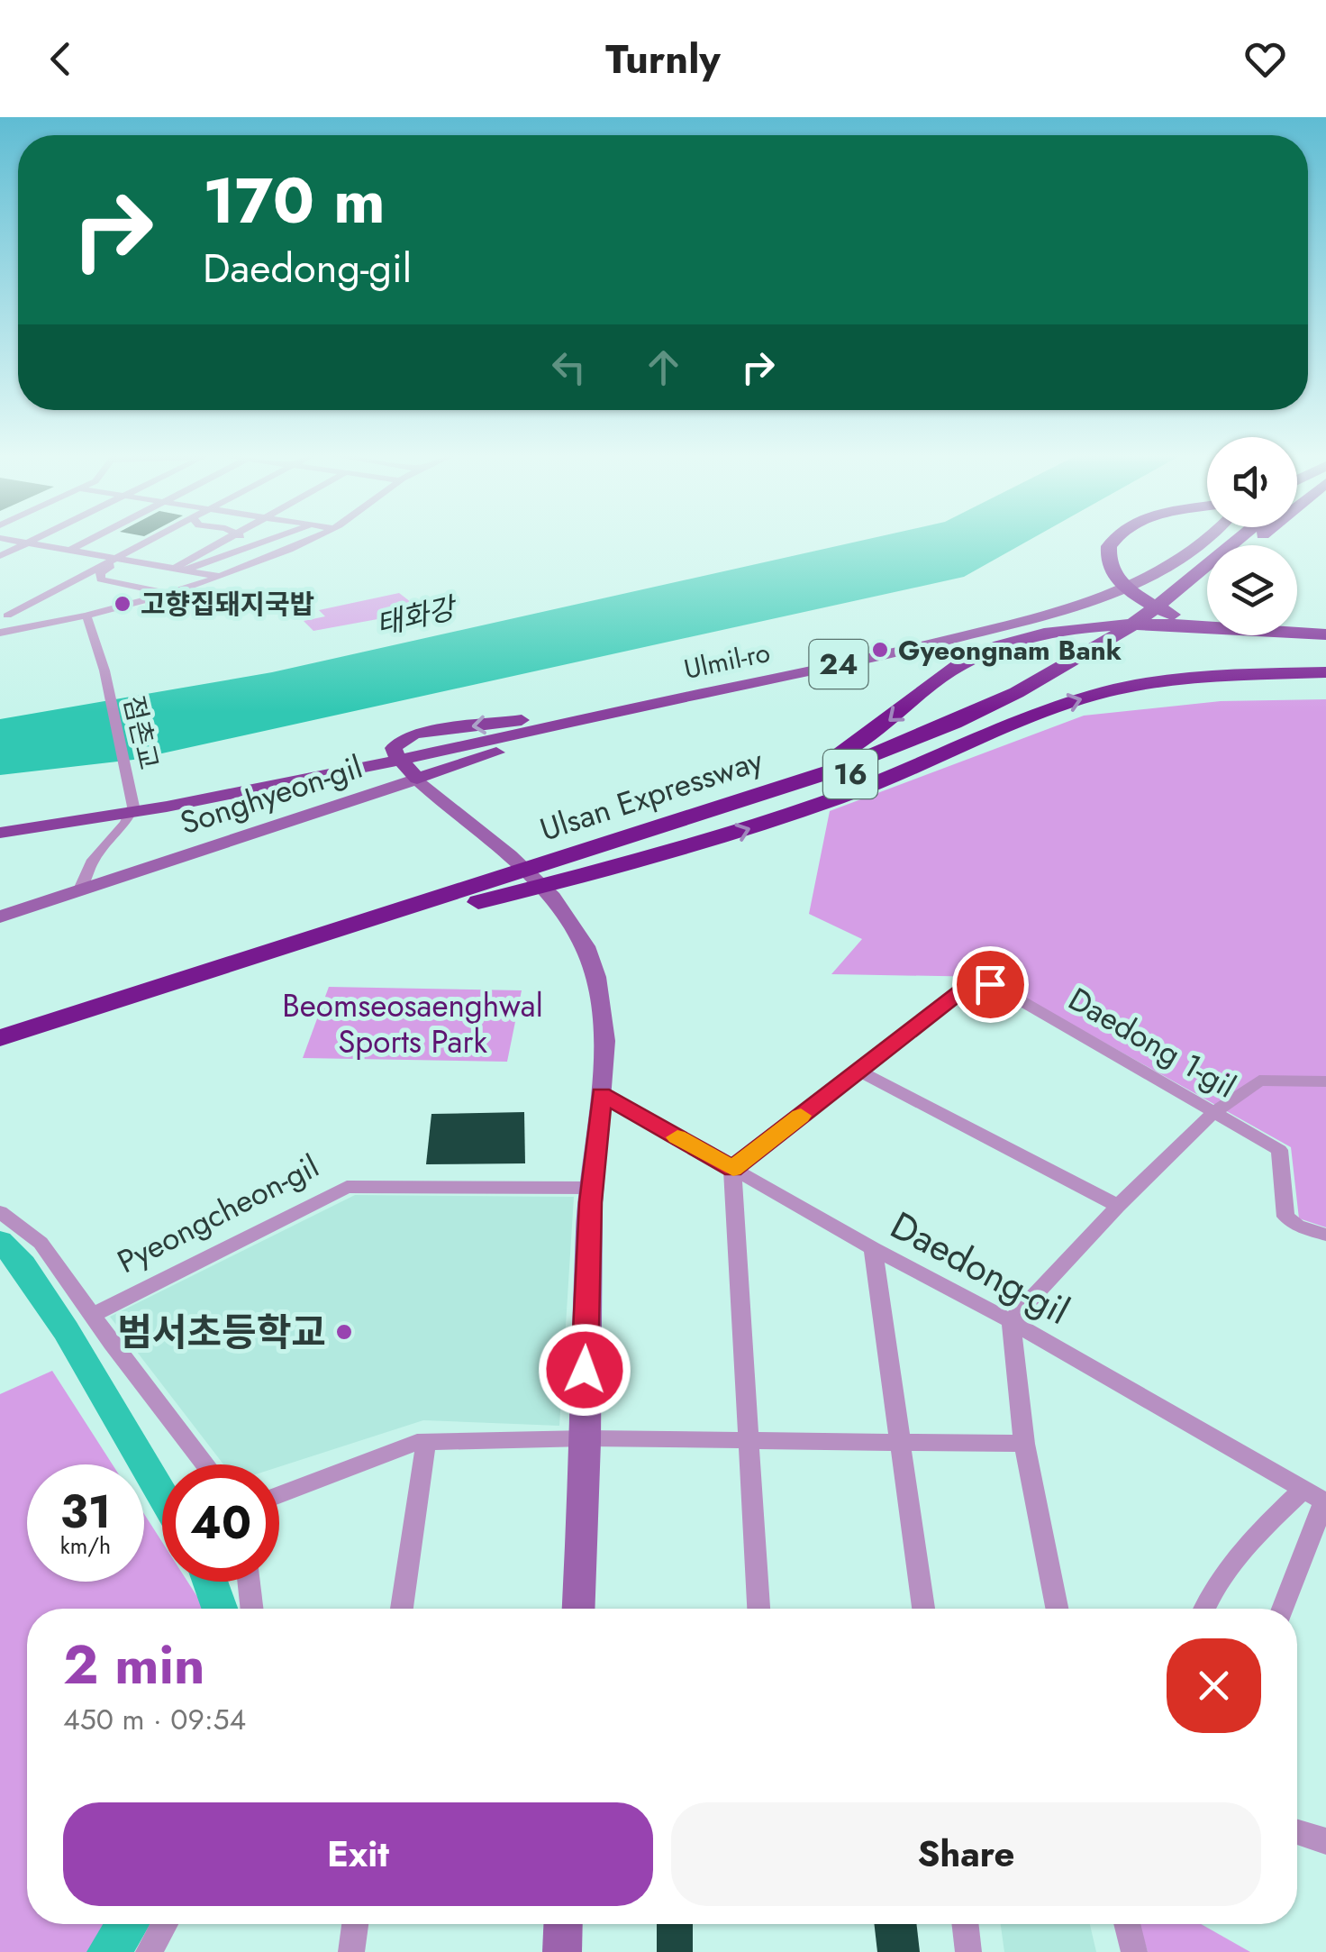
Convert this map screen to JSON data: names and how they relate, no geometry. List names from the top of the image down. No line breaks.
{"streets":{"highway":["16","Ulsan Expressway"],"main road":["Ulmil-ro","24"],"street":["점촌교","Songhyeon-gil","Daedong 1-gil","Pyeongcheon-gil","Daedong-gil"]},"crossings":[["점촌교","Songhyeon-gil"],["Daedong 1-gil","Daedong-gil"]],"water":["태화강"],"parks":["Beomseosaenghwal Sports Park"],"places":["고향집돼지국밥","Gyeongnam Bank","범서초등학교"],"page":{"header":"Turnly","turn":["170 m","Daedong-gil"],"speed":"31 km/h","limit":"40","heading":["2 min","450 m · 09:54"],"buttons":["Exit","Share"]}}
